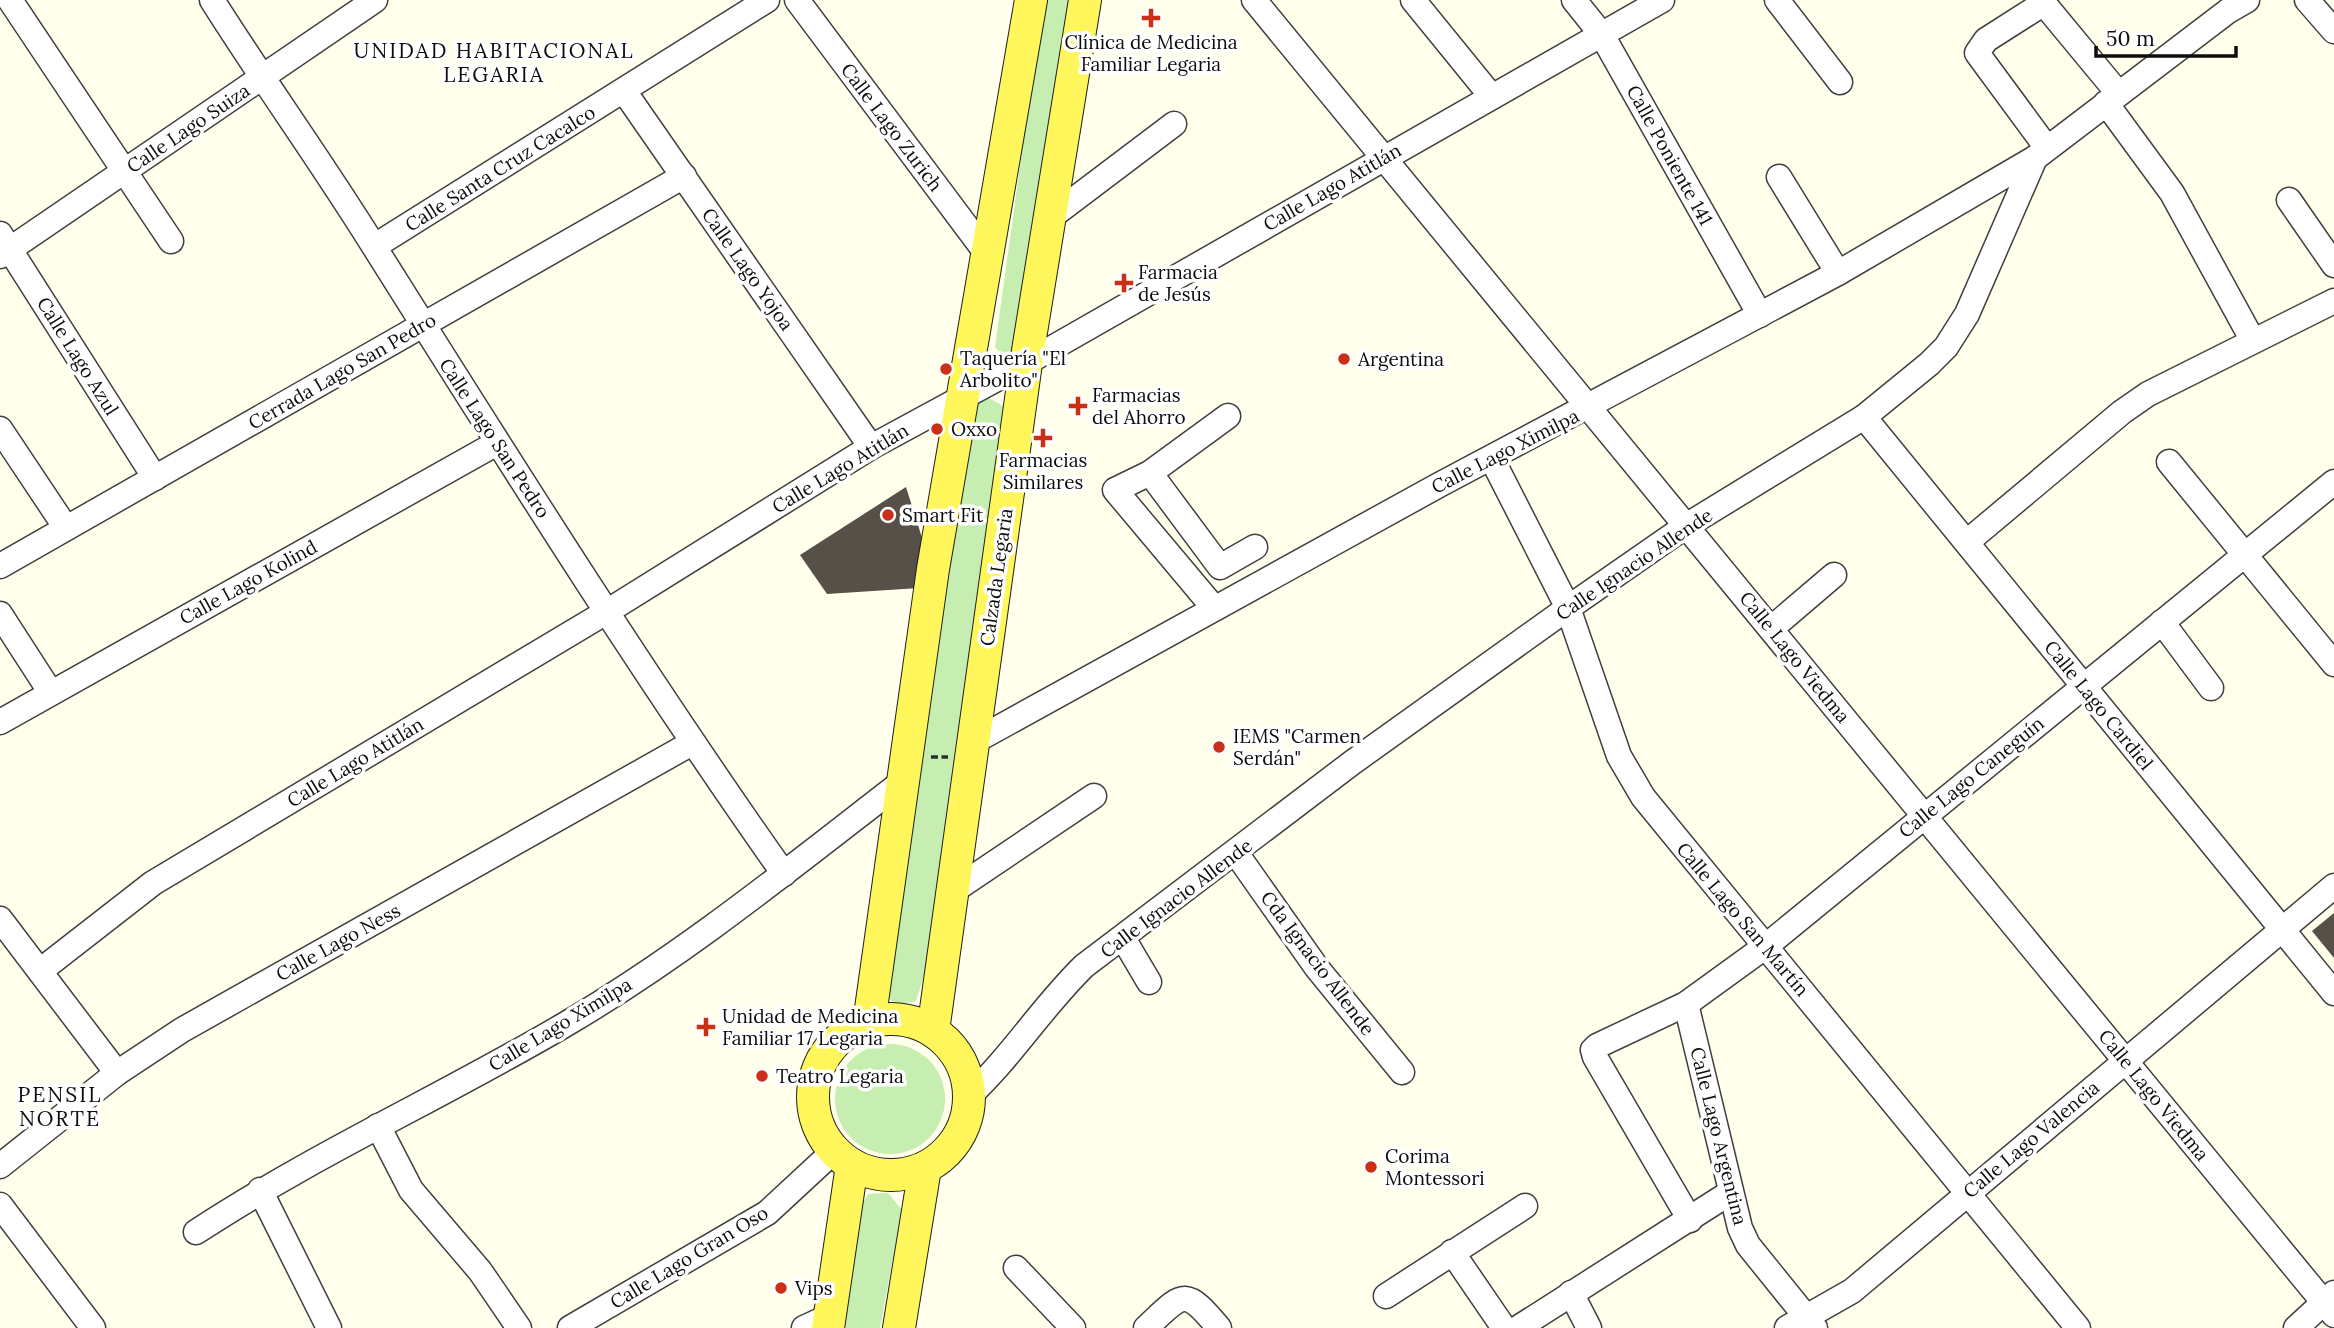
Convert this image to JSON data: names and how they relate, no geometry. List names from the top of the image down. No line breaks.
{"streets":{"main road":["Calzada Legaria"],"street":["Calle Lago Zurich","Calle Lago Suiza","Calle Poniente 141","Calle Santa Cruz Cacalco","Calle Lago Atitlán","Calle Lago Yojoa","Calle Lago Azul","Cerrada Lago San Pedro","Calle Lago San Pedro","Calle Lago Ximilpa","Calle Ignacio Allende","Calle Lago Kolind","Calle Lago Viedma","Calle Lago Cardiel","Calle Lago Caneguín","Calle Lago San Martín","Calle Lago Ness","Cda Ignacio Allende","Calle Lago Argentina","Calle Lago Valencia","Calle Lago Gran Oso"]},"crossings":[["Calle Lago Suiza","Calle Lago Azul"],["Calle Lago Suiza","Calle Lago San Pedro"],["Calle Poniente 141","Calle Lago Atitlán"],["Calle Poniente 141","Calle Lago Ximilpa"],["Calle Santa Cruz Cacalco","Calle Lago Yojoa"],["Calle Santa Cruz Cacalco","Calle Lago San Pedro"],["Calle Lago Atitlán","Calle Lago Yojoa"],["Calle Lago Atitlán","Calle Lago San Pedro"],["Calle Lago Atitlán","Calzada Legaria"],["Calle Lago Atitlán","Calle Lago Viedma"],["Calle Lago Yojoa","Cerrada Lago San Pedro"],["Calle Lago Azul","Cerrada Lago San Pedro"],["Cerrada Lago San Pedro","Calle Lago San Pedro"],["Calle Lago San Pedro","Calle Lago Ximilpa"],["Calle Lago San Pedro","Calle Lago Kolind"],["Calle Lago San Pedro","Calle Lago Ness"],["Calle Lago Ximilpa","Calle Ignacio Allende"],["Calle Lago Ximilpa","Calzada Legaria"],["Calle Lago Ximilpa","Calle Lago Viedma"],["Calle Lago Ximilpa","Calle Lago San Martín"],["Calle Ignacio Allende","Calzada Legaria"],["Calle Ignacio Allende","Calle Lago Viedma"],["Calle Ignacio Allende","Calle Lago Cardiel"],["Calle Ignacio Allende","Calle Lago San Martín"],["Calle Ignacio Allende","Cda Ignacio Allende"],["Calle Ignacio Allende","Calle Lago Gran Oso"],["Calzada Legaria","Calle Lago Gran Oso"],["Calle Lago Viedma","Calle Lago Caneguín"],["Calle Lago Viedma","Calle Lago Valencia"],["Calle Lago Cardiel","Calle Lago Caneguín"],["Calle Lago Cardiel","Calle Lago Valencia"],["Calle Lago Caneguín","Calle Lago San Martín"],["Calle Lago Caneguín","Calle Lago Argentina"],["Calle Lago San Martín","Calle Lago Valencia"],["Calle Lago Argentina","Calle Lago Valencia"]],"districts":["UNIDAD HABITACIONAL LEGARIA","PENSIL NORTE"],"places":{"health":["Clínica de Medicina Familiar Legaria","Farmacia de Jesús","Farmacias del Ahorro","Farmacias Similares","Unidad de Medicina Familiar 17 Legaria"],"other":["Argentina","Taquería \"El Arbolito\"","Oxxo","Smart Fit","IEMS \"Carmen Serdán\"","Teatro Legaria","Corima Montessori","Vips"]},"scale_bar":"50 m"}
